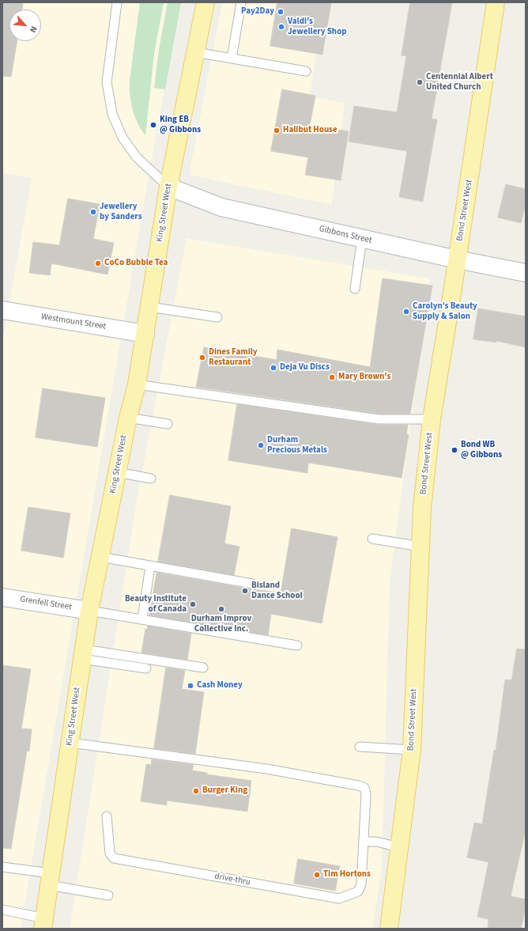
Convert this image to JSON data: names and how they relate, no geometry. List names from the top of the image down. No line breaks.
{"streets":{"main road":["Bond Street West","King Street West"],"street":["Gibbons Street","Westmount Street","Grenfell Street"],"lane":["drive-thru"]},"crossings":[["Bond Street West","Gibbons Street"],["King Street West","Gibbons Street"],["King Street West","Westmount Street"],["King Street West","Grenfell Street"]],"places":["Pay2Day","Valdi's Jewellery Shop","Centennial Albert United Church","King EB @ Gibbons","Halibut House","Jewellery by Sanders","CoCo Bubble Tea","Carolyn’s Beauty Supply & Salon","Dines Family Restaurant","Deja Vu Discs","Mary Brown's","Durham Precious Metals","Bond WB @ Gibbons","Bisland Dance School","Beauty Institute of Canada","Durham Improv Collective Inc.","Cash Money","Burger King","Tim Hortons"],"north":"bottom right"}
